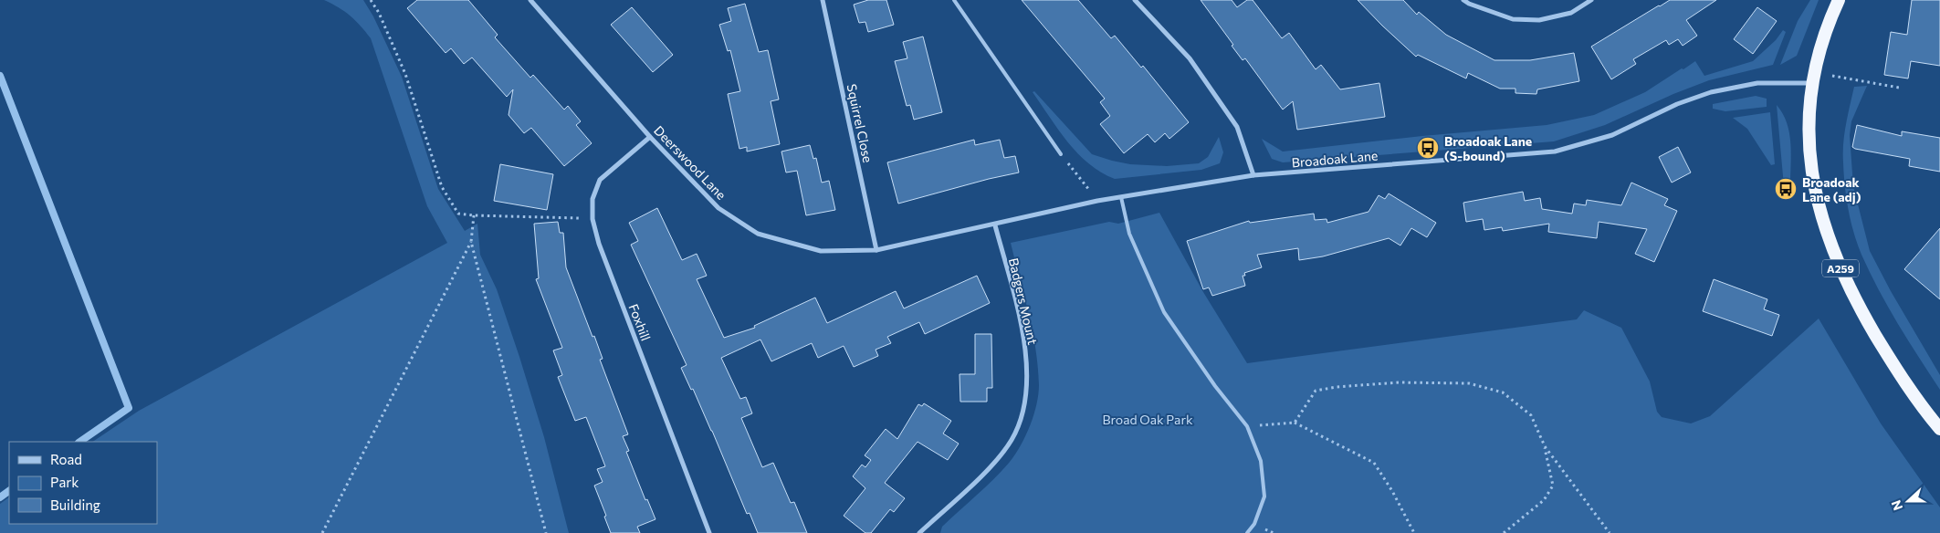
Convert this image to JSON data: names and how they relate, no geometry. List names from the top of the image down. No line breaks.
{"streets":{"highway":["A259"],"street":["Squirrel Close","Broadoak Lane","Deerswood Lane","Badgers Mount","Foxhill"]},"crossings":[["Squirrel Close","Deerswood Lane"],["Broadoak Lane","Deerswood Lane"],["Broadoak Lane","A259"],["Deerswood Lane","Badgers Mount"],["Deerswood Lane","Foxhill"]],"parks":["Broad Oak Park"],"places":{"bus stop":["Broadoak Lane (S-bound)","Broadoak Lane (adj)"]},"legend":["Road","Park","Building"],"north":"left"}
